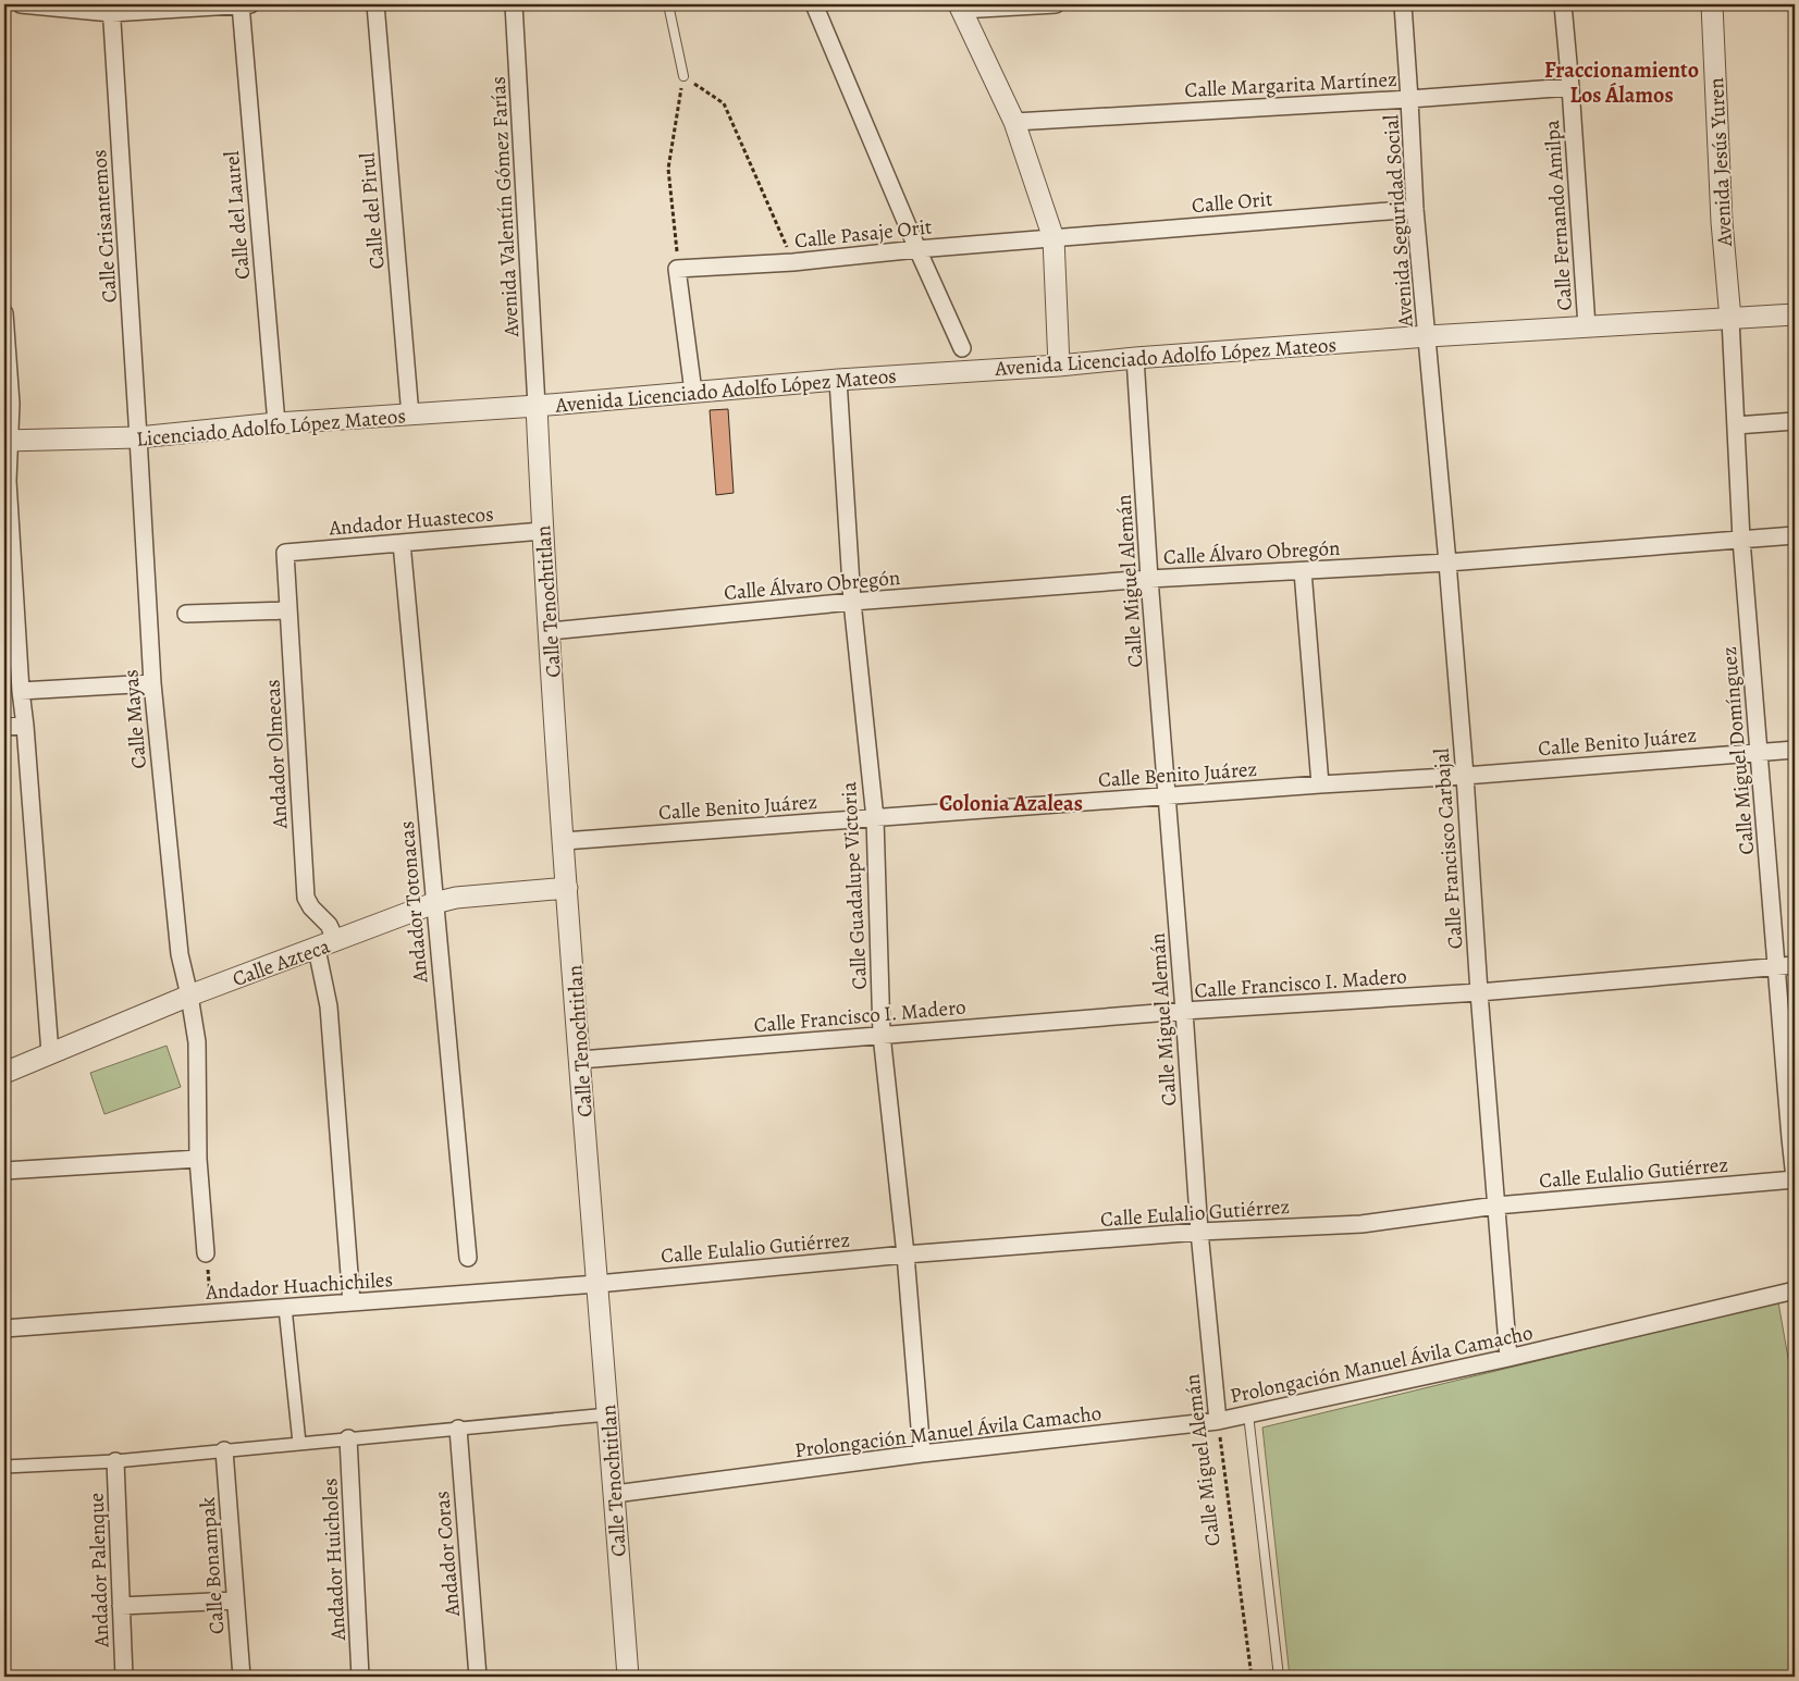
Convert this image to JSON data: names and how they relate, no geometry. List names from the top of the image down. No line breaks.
{"streets":{"street":["Calle Margarita Martínez","Avenida Jesús Yuren","Calle Orit","Avenida Valentín Gómez Farías","Calle del Pirul","Calle del Laurel","Calle Fernando Amilpa","Avenida Seguridad Social","Calle Crisantemos","Calle Pasaje Orit","Avenida Licenciado Adolfo López Mateos","Licenciado Adolfo López Mateos","Andador Huastecos","Calle Álvaro Obregón","Calle Miguel Alemán","Calle Tenochtitlan","Calle Mayas","Calle Benito Juárez","Calle Miguel Domínguez","Andador Olmecas","Calle Francisco Carbajal","Calle Guadalupe Victoria","Andador Totonacas","Calle Azteca","Calle Francisco I. Madero","Calle Eulalio Gutiérrez","Andador Huachichiles","Prolongación Manuel Ávila Camacho","Andador Coras","Andador Huicholes","Calle Bonampak","Andador Palenque"]},"crossings":[["Calle Margarita Martínez","Calle Fernando Amilpa"],["Calle Margarita Martínez","Avenida Seguridad Social"],["Avenida Jesús Yuren","Avenida Licenciado Adolfo López Mateos"],["Avenida Jesús Yuren","Calle Miguel Domínguez"],["Calle Orit","Avenida Seguridad Social"],["Calle Orit","Calle Pasaje Orit"],["Avenida Valentín Gómez Farías","Avenida Licenciado Adolfo López Mateos"],["Avenida Valentín Gómez Farías","Licenciado Adolfo López Mateos"],["Avenida Valentín Gómez Farías","Calle Tenochtitlan"],["Calle del Pirul","Licenciado Adolfo López Mateos"],["Calle del Laurel","Licenciado Adolfo López Mateos"],["Calle Fernando Amilpa","Avenida Licenciado Adolfo López Mateos"],["Avenida Seguridad Social","Avenida Licenciado Adolfo López Mateos"],["Avenida Seguridad Social","Calle Francisco Carbajal"],["Calle Crisantemos","Licenciado Adolfo López Mateos"],["Calle Crisantemos","Calle Mayas"],["Avenida Licenciado Adolfo López Mateos","Licenciado Adolfo López Mateos"],["Avenida Licenciado Adolfo López Mateos","Calle Miguel Alemán"],["Avenida Licenciado Adolfo López Mateos","Calle Tenochtitlan"],["Avenida Licenciado Adolfo López Mateos","Calle Miguel Domínguez"],["Avenida Licenciado Adolfo López Mateos","Calle Francisco Carbajal"],["Avenida Licenciado Adolfo López Mateos","Calle Guadalupe Victoria"],["Licenciado Adolfo López Mateos","Calle Tenochtitlan"],["Licenciado Adolfo López Mateos","Calle Mayas"],["Andador Huastecos","Calle Tenochtitlan"],["Andador Huastecos","Andador Olmecas"],["Andador Huastecos","Andador Totonacas"],["Calle Álvaro Obregón","Calle Miguel Alemán"],["Calle Álvaro Obregón","Calle Tenochtitlan"],["Calle Álvaro Obregón","Calle Miguel Domínguez"],["Calle Álvaro Obregón","Calle Francisco Carbajal"],["Calle Álvaro Obregón","Calle Guadalupe Victoria"],["Calle Miguel Alemán","Calle Benito Juárez"],["Calle Miguel Alemán","Calle Francisco I. Madero"],["Calle Miguel Alemán","Calle Eulalio Gutiérrez"],["Calle Miguel Alemán","Prolongación Manuel Ávila Camacho"],["Calle Tenochtitlan","Calle Benito Juárez"],["Calle Tenochtitlan","Calle Azteca"],["Calle Tenochtitlan","Calle Francisco I. Madero"],["Calle Tenochtitlan","Calle Eulalio Gutiérrez"],["Calle Tenochtitlan","Andador Huachichiles"],["Calle Tenochtitlan","Prolongación Manuel Ávila Camacho"],["Calle Mayas","Calle Azteca"],["Calle Benito Juárez","Calle Miguel Domínguez"],["Calle Benito Juárez","Calle Francisco Carbajal"],["Calle Benito Juárez","Calle Guadalupe Victoria"],["Calle Miguel Domínguez","Calle Francisco I. Madero"],["Calle Miguel Domínguez","Calle Eulalio Gutiérrez"],["Andador Olmecas","Calle Azteca"],["Calle Francisco Carbajal","Calle Francisco I. Madero"],["Calle Francisco Carbajal","Calle Eulalio Gutiérrez"],["Calle Francisco Carbajal","Prolongación Manuel Ávila Camacho"],["Calle Guadalupe Victoria","Calle Francisco I. Madero"],["Calle Guadalupe Victoria","Calle Eulalio Gutiérrez"],["Calle Guadalupe Victoria","Prolongación Manuel Ávila Camacho"],["Andador Totonacas","Calle Azteca"],["Calle Eulalio Gutiérrez","Andador Huachichiles"]],"districts":["Fraccionamiento Los Álamos","Colonia Azaleas"]}
